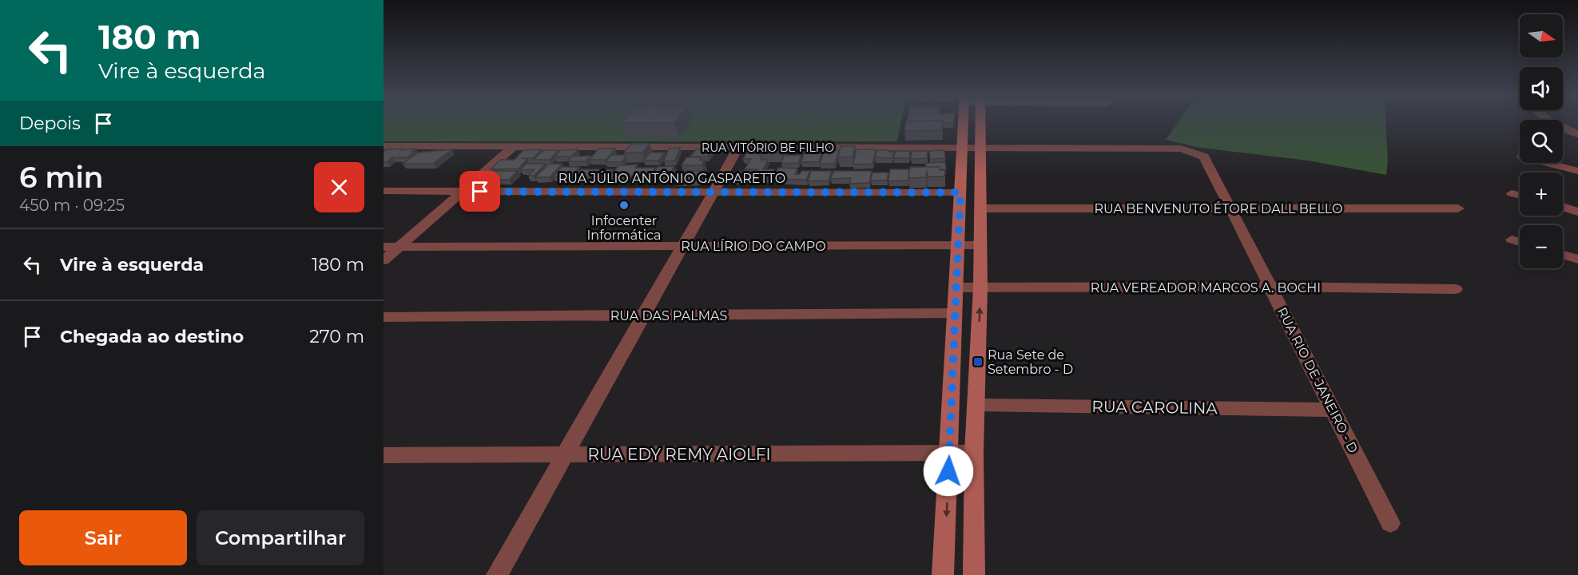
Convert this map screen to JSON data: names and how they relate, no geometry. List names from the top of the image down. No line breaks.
{"streets":{"street":["RUA VITÓRIO BE FILHO","RUA JÚLIO ANTÔNIO GASPARETTO","RUA BENVENUTO ÉTORE DALL BELLO","RUA LÍRIO DO CAMPO","RUA VEREADOR MARCOS A. BOCHI","RUA DAS PALMAS","RUA RIO DE JANEIRO - D","RUA CAROLINA","RUA EDY REMY AIOLFI"]},"crossings":[["RUA VITÓRIO BE FILHO","RUA RIO DE JANEIRO - D"],["RUA BENVENUTO ÉTORE DALL BELLO","RUA RIO DE JANEIRO - D"],["RUA VEREADOR MARCOS A. BOCHI","RUA RIO DE JANEIRO - D"],["RUA RIO DE JANEIRO - D","RUA CAROLINA"]],"places":{"other":["Infocenter Informática"],"transit":["Rua Sete de Setembro - D"]},"north":"right","page":{"turn":["180 m","Vire à esquerda"],"map_buttons":["+","−"],"then":"Depois","heading":["6 min","450 m · 09:25"],"list":[{"name":"Vire à esquerda","value":"180 m"},{"name":"Chegada ao destino","value":"270 m"}],"buttons":["Sair","Compartilhar"]}}
